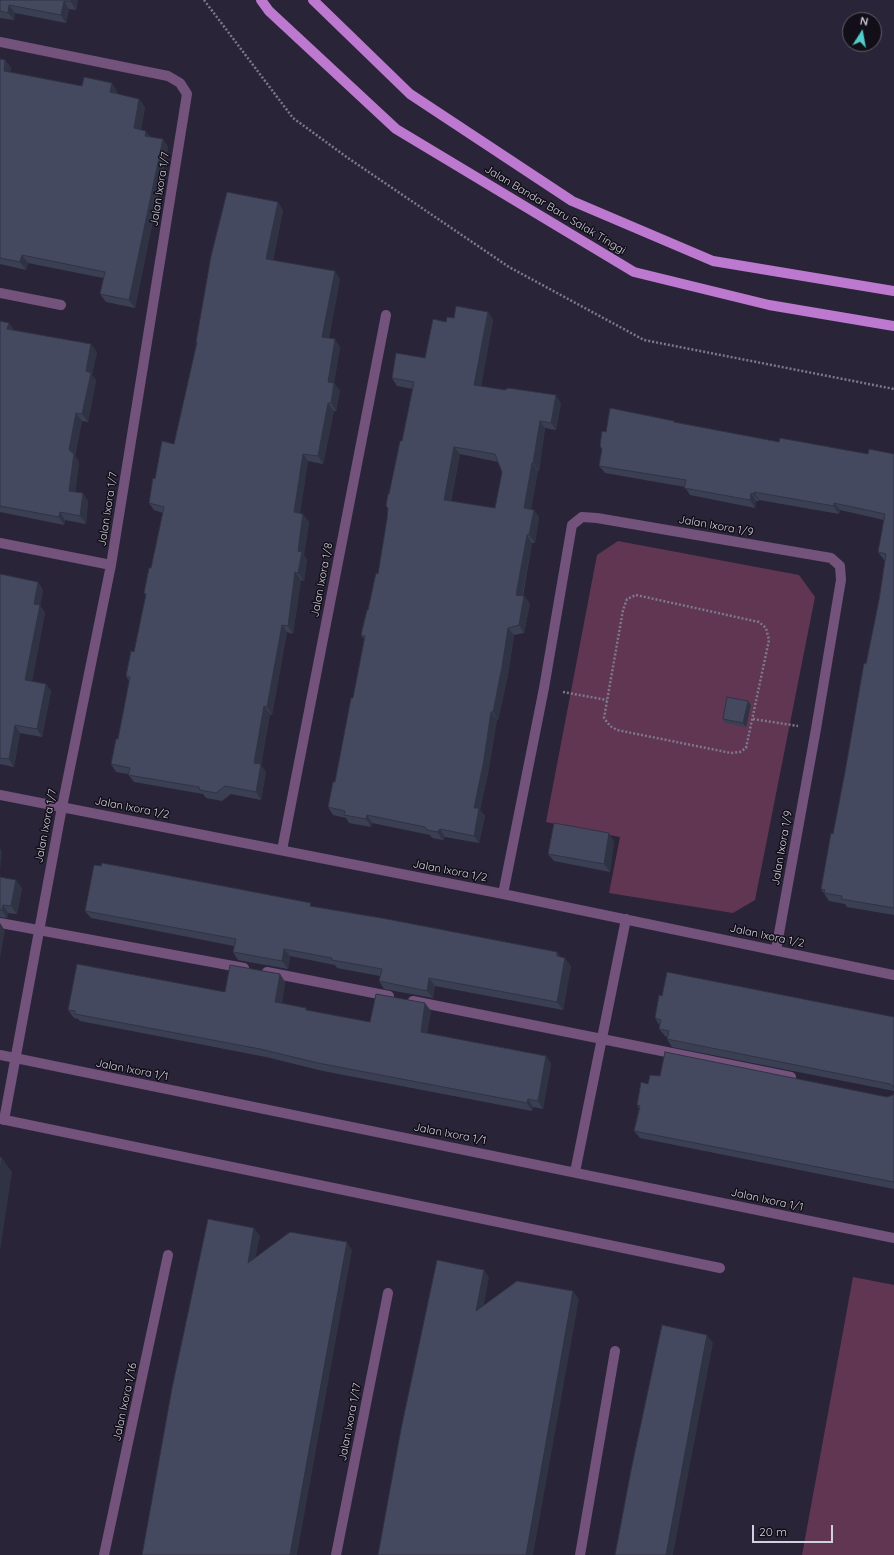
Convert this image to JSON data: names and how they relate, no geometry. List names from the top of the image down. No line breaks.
{"streets":{"main road":["Jalan Bandar Baru Salak Tinggi"],"street":["Jalan Ixora 1/7","Jalan Ixora 1/9","Jalan Ixora 1/8","Jalan Ixora 1/2","Jalan Ixora 1/1","Jalan Ixora 1/16","Jalan Ixora 1/17"]},"crossings":[["Jalan Ixora 1/7","Jalan Ixora 1/2"],["Jalan Ixora 1/7","Jalan Ixora 1/1"],["Jalan Ixora 1/9","Jalan Ixora 1/2"],["Jalan Ixora 1/8","Jalan Ixora 1/2"]],"scale_bar":"20 m","north":"top"}
